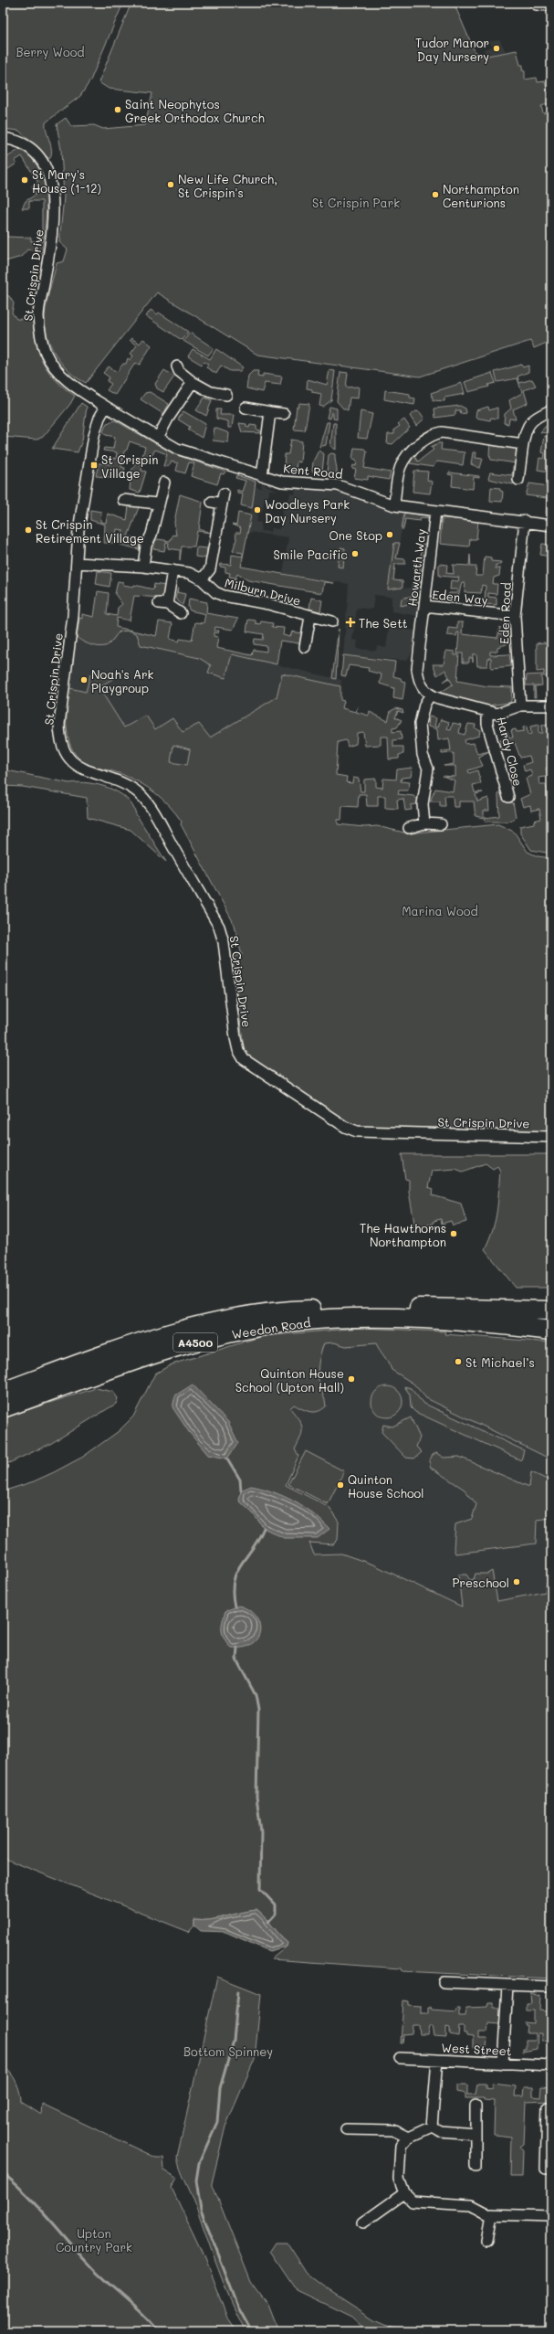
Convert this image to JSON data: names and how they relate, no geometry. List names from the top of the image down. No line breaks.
{"streets":{"highway":["Weedon Road","A4500"],"street":["St Crispin Drive","Kent Road","Howarth Way","Milburn Drive","Eden Way","Eden Road","Hardy Close","West Street"]},"crossings":[["St Crispin Drive","Kent Road"],["St Crispin Drive","Milburn Drive"],["Kent Road","Howarth Way"],["Kent Road","Eden Road"],["Howarth Way","Eden Way"],["Eden Way","Eden Road"]],"parks":["Berry Wood","St Crispin Park","Marina Wood","Bottom Spinney","Upton Country Park"],"places":{"other":["Tudor Manor Day Nursery","Saint Neophytos Greek Orthodox Church","St Mary's House (1-12)","New Life Church, St Crispin's","Northampton Centurions","Woodleys Park Day Nursery","St Crispin Retirement Village","One Stop","Smile Pacific","Noah's Ark Playgroup","The Hawthorns Northampton","St Michael’s","Quinton House School (Upton Hall)","Quinton House School","Preschool"],"transit":["St Crispin Village"],"health":["The Sett"]}}
